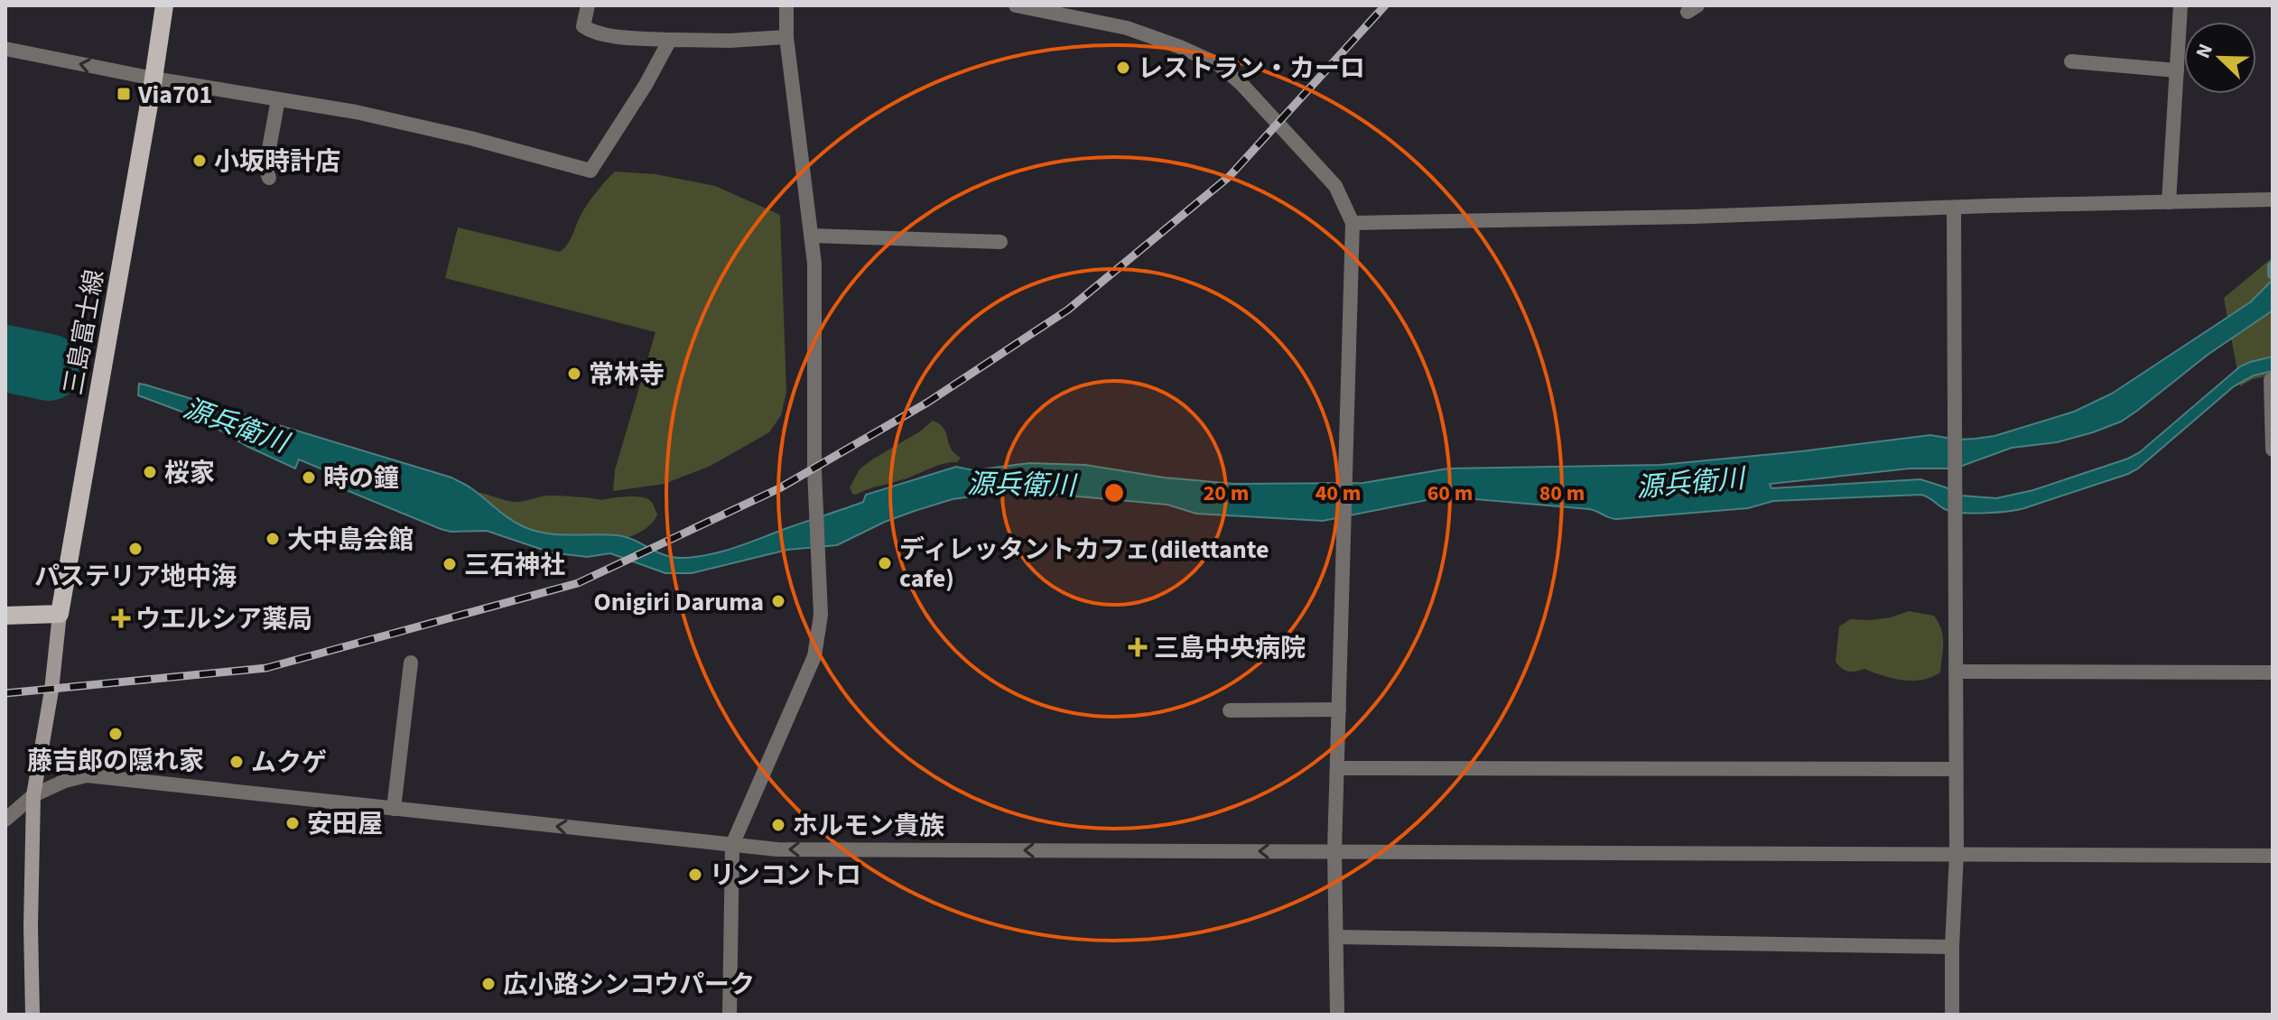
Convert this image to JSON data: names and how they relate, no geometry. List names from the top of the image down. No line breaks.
{"streets":{"main road":["三島富士線"]},"water":["源兵衛川"],"places":{"other":["レストラン・カーロ","小坂時計店","常林寺","桜家","時の鐘","大中島会館","パステリア地中海","ディレッタントカフェ(dilettante cafe)","三石神社","Onigiri Daruma","藤吉郎の隠れ家","ムクゲ","安田屋","ホルモン貴族","リンコントロ","広小路シンコウパーク"],"transit":["Via701"],"health":["ウエルシア薬局","三島中央病院"]},"north":"top left","rings":["20 m","40 m","60 m","80 m"]}
